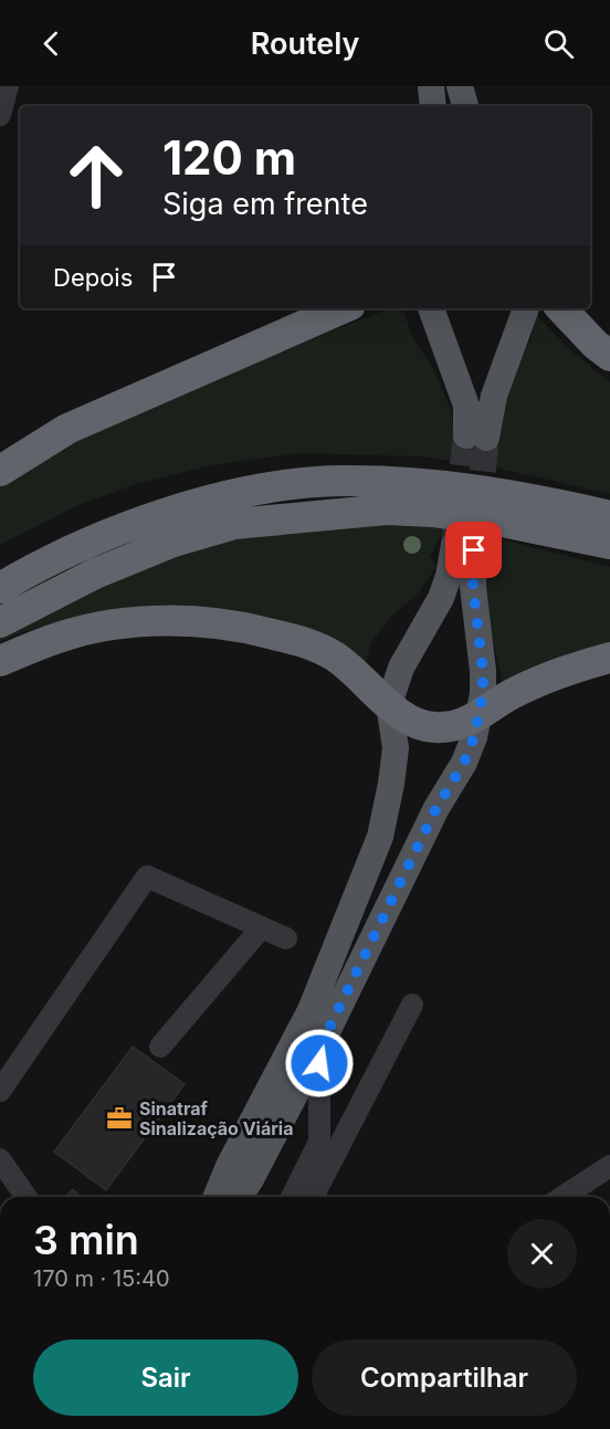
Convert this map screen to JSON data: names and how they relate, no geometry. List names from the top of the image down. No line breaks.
{"places":{"office":["Sinatraf Sinalização Viária"]},"page":{"header":"Routely","turn":["120 m","Siga em frente"],"then":"Depois","heading":["3 min","170 m · 15:40"],"buttons":["Sair","Compartilhar"]}}
